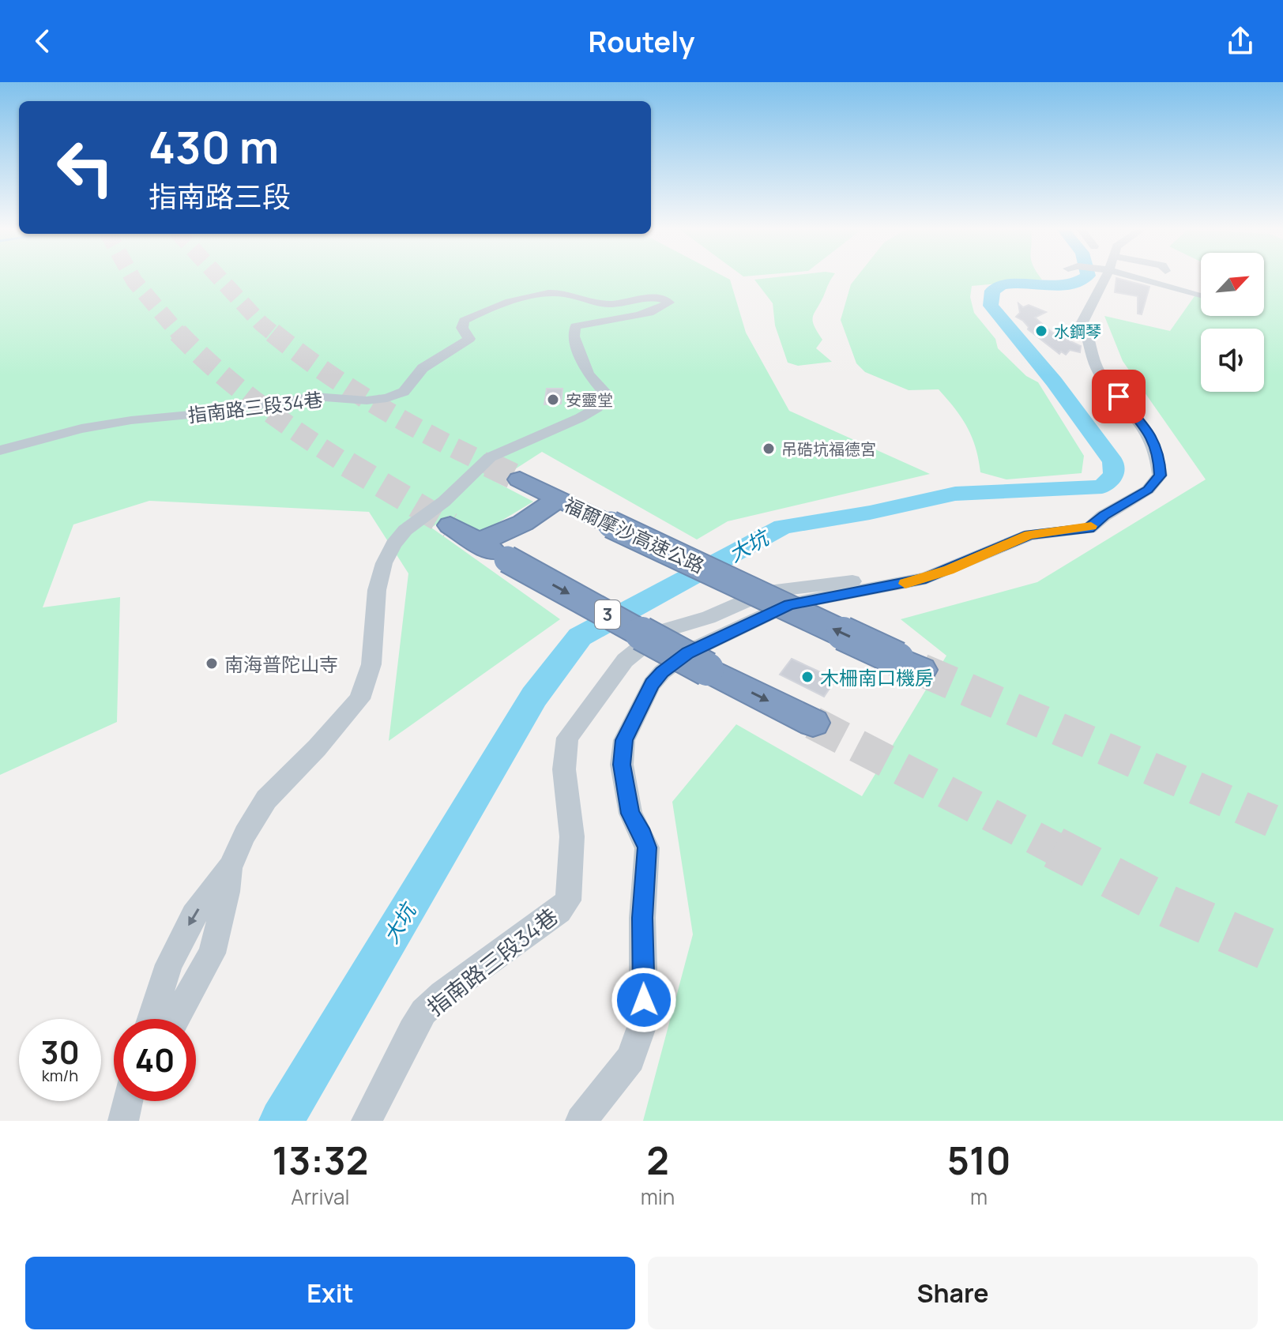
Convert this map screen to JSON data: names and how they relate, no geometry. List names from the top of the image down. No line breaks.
{"streets":{"highway":["福爾摩沙高速公路","3"],"street":["指南路三段34巷"]},"water":["大坑"],"places":["水鋼琴","安靈堂","吊硞坑福德宮","南海普陀山寺","木柵南口機房"],"north":"top right","page":{"header":"Routely","turn":["430 m","指南路三段"],"speed":"30 km/h","limit":"40","eta":["13:32","Arrival","2","min","510","m"],"buttons":["Exit","Share"]}}
